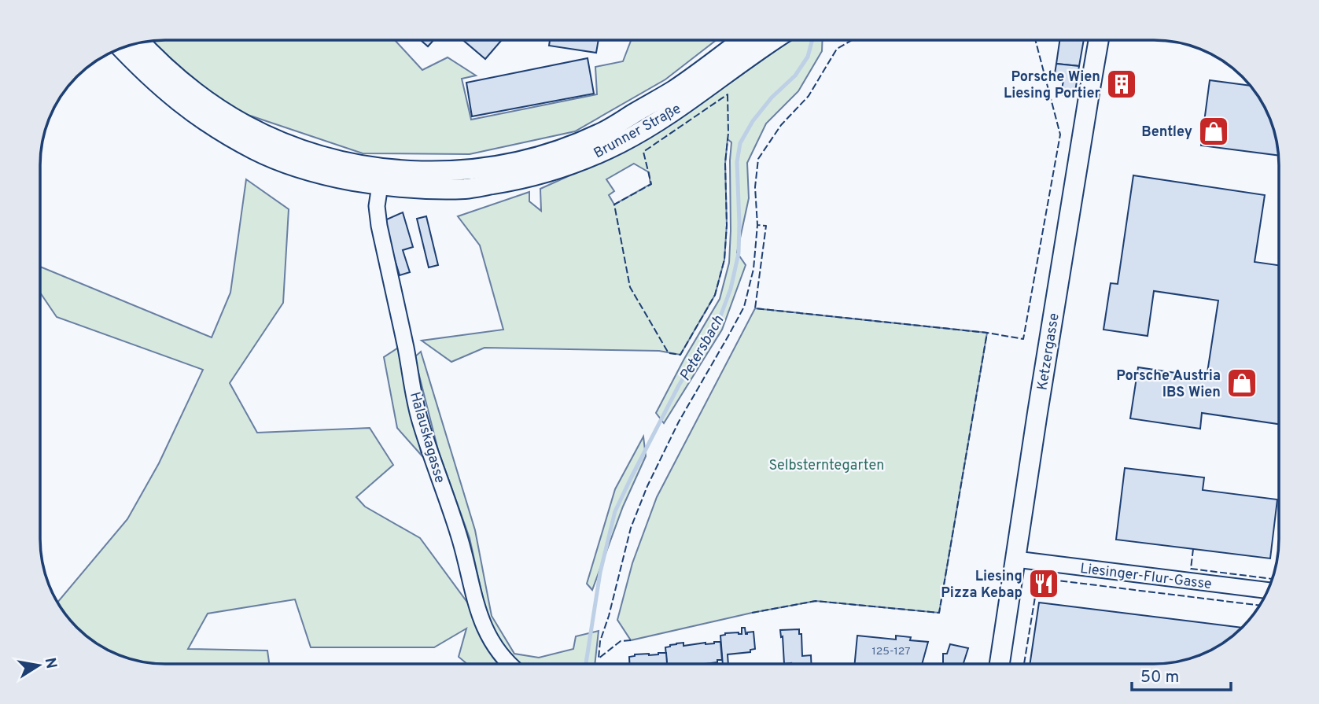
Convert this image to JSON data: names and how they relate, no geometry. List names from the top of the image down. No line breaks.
{"streets":{"main road":["Brunner Straße","Ketzergasse"],"street":["Halauskagasse","Liesinger-Flur-Gasse"]},"crossings":[["Brunner Straße","Halauskagasse"],["Ketzergasse","Liesinger-Flur-Gasse"]],"water":["Petersbach"],"parks":["Selbsterntegarten"],"places":{"building":["Porsche Wien Liesing Portier"],"shop":["Bentley","Porsche Austria IBS Wien"],"restaurant":["Liesing Pizza Kebap"]},"house_numbers":["125-127"],"scale_bar":"50 m","north":"right"}
